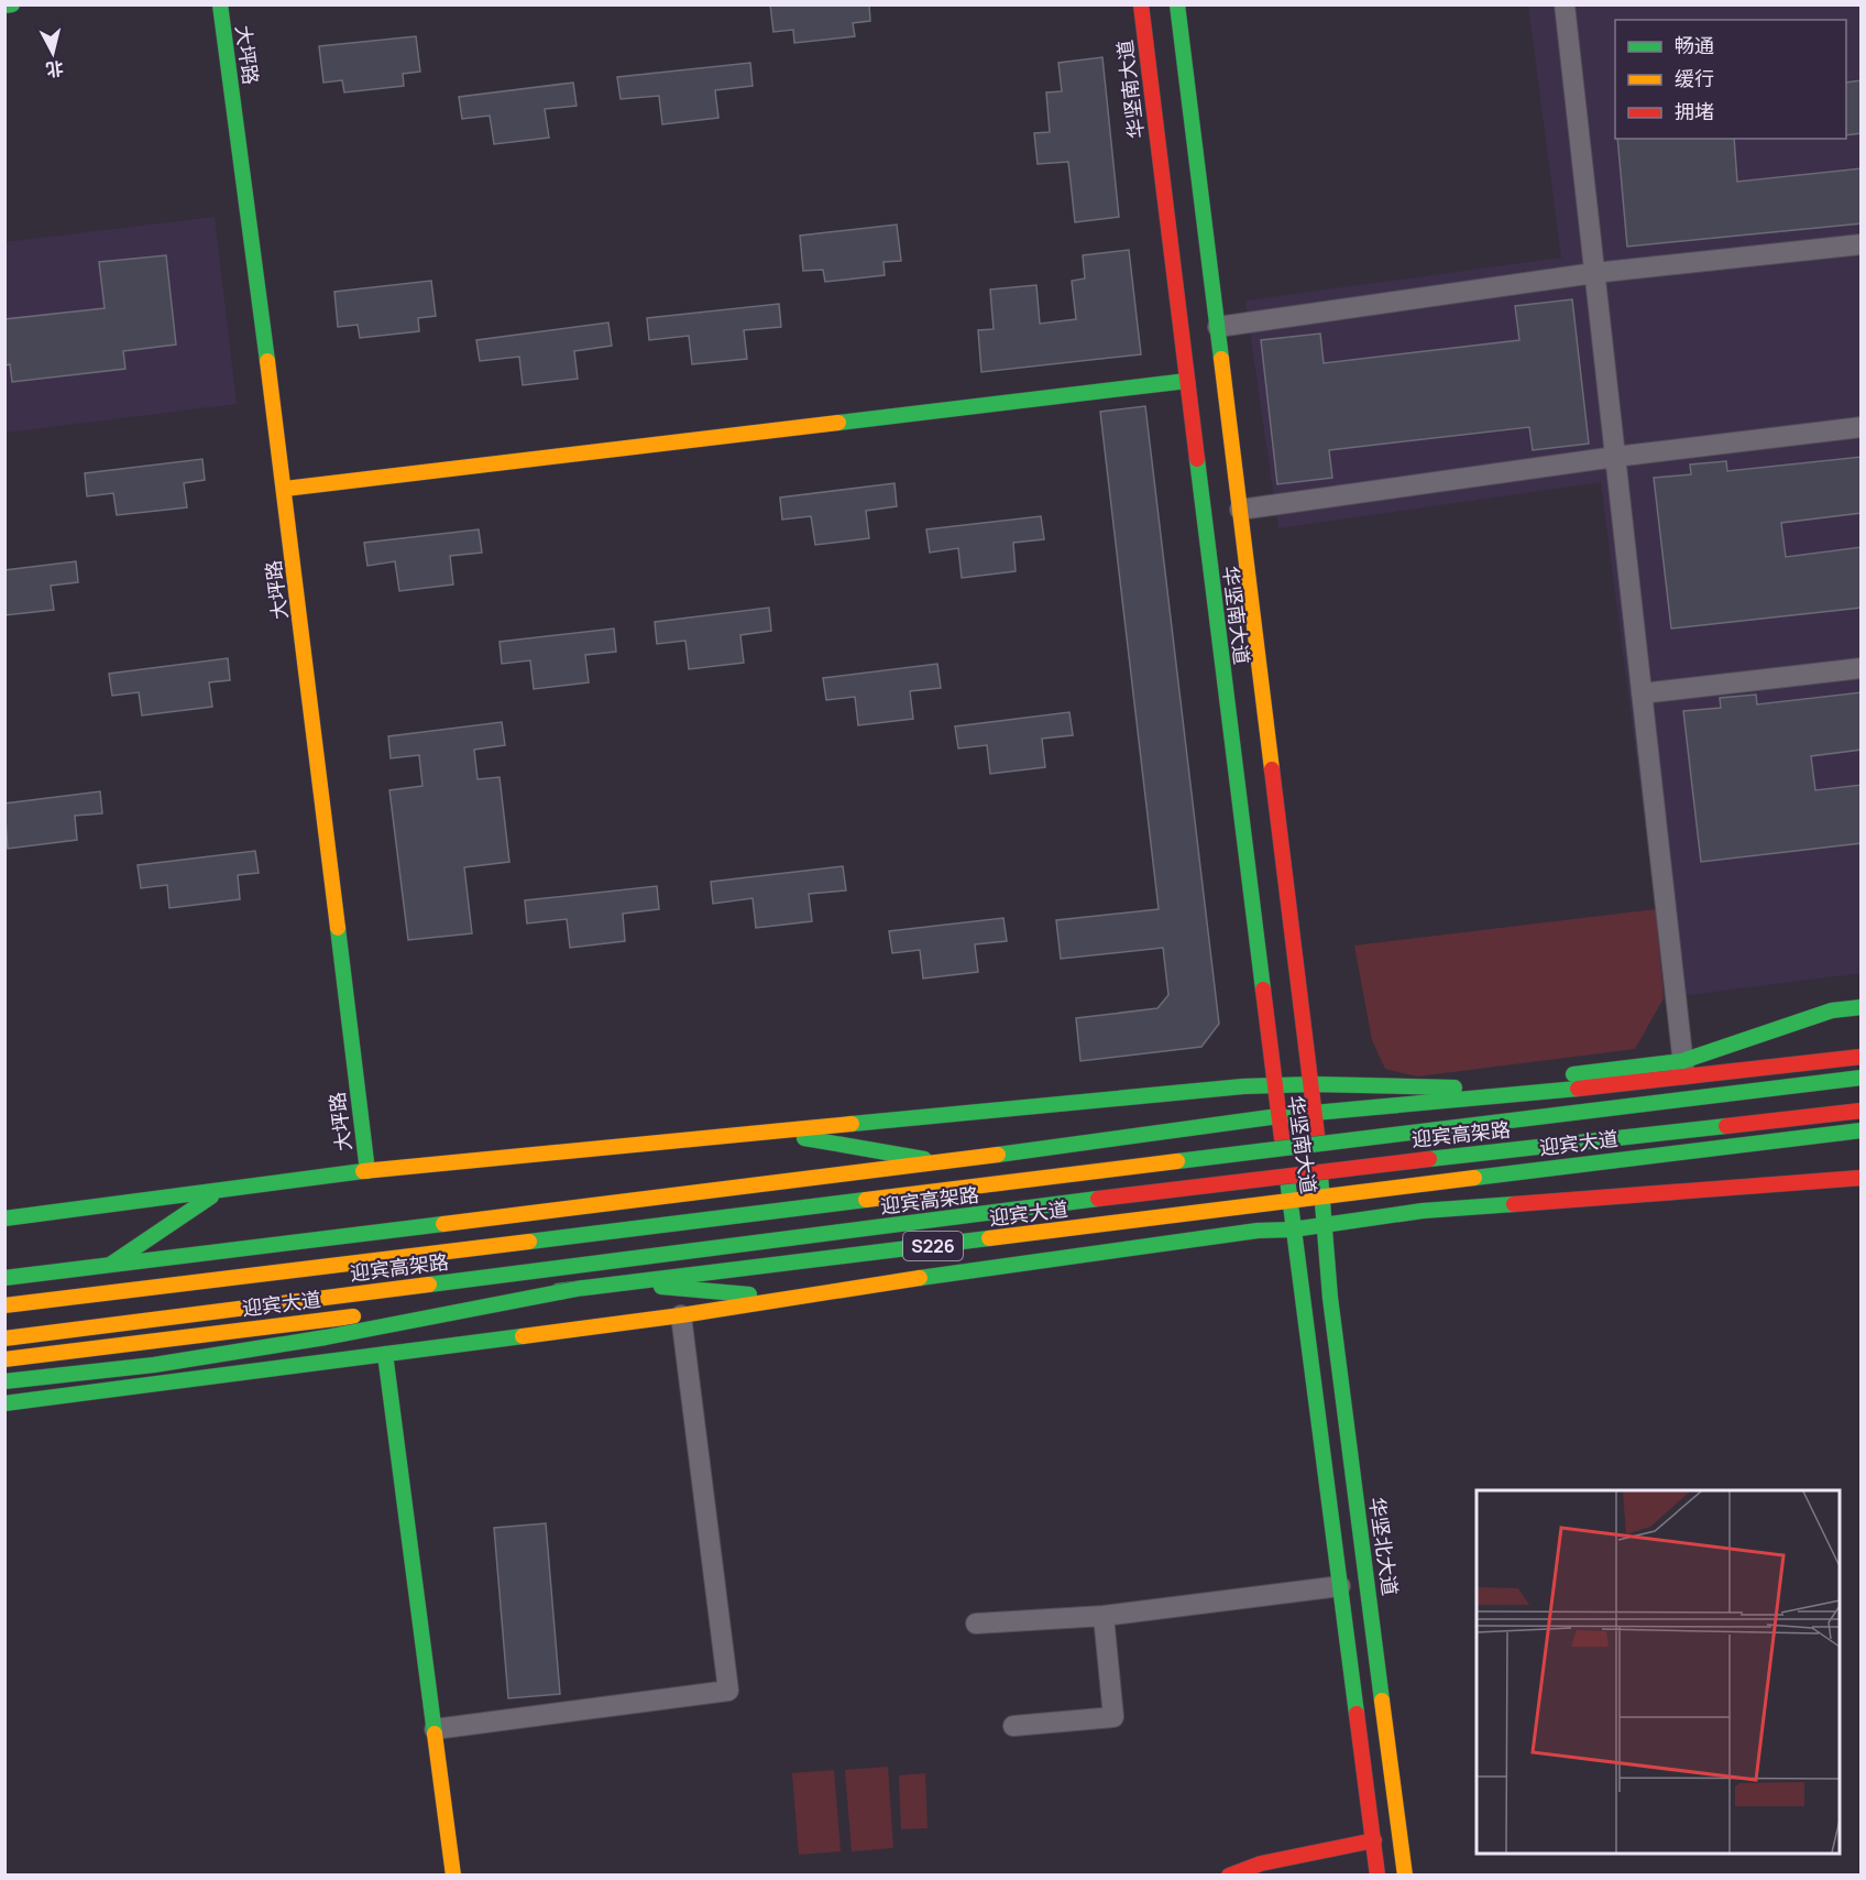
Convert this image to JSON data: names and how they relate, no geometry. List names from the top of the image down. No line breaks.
{"streets":{"main road":["大坪路","华坚南大道","迎宾高架路","迎宾大道","S226","华坚北大道"]},"crossings":[["华坚南大道","迎宾大道"],["华坚南大道","华坚北大道"]],"legend":["畅通","缓行","拥堵"],"north":"bottom"}
